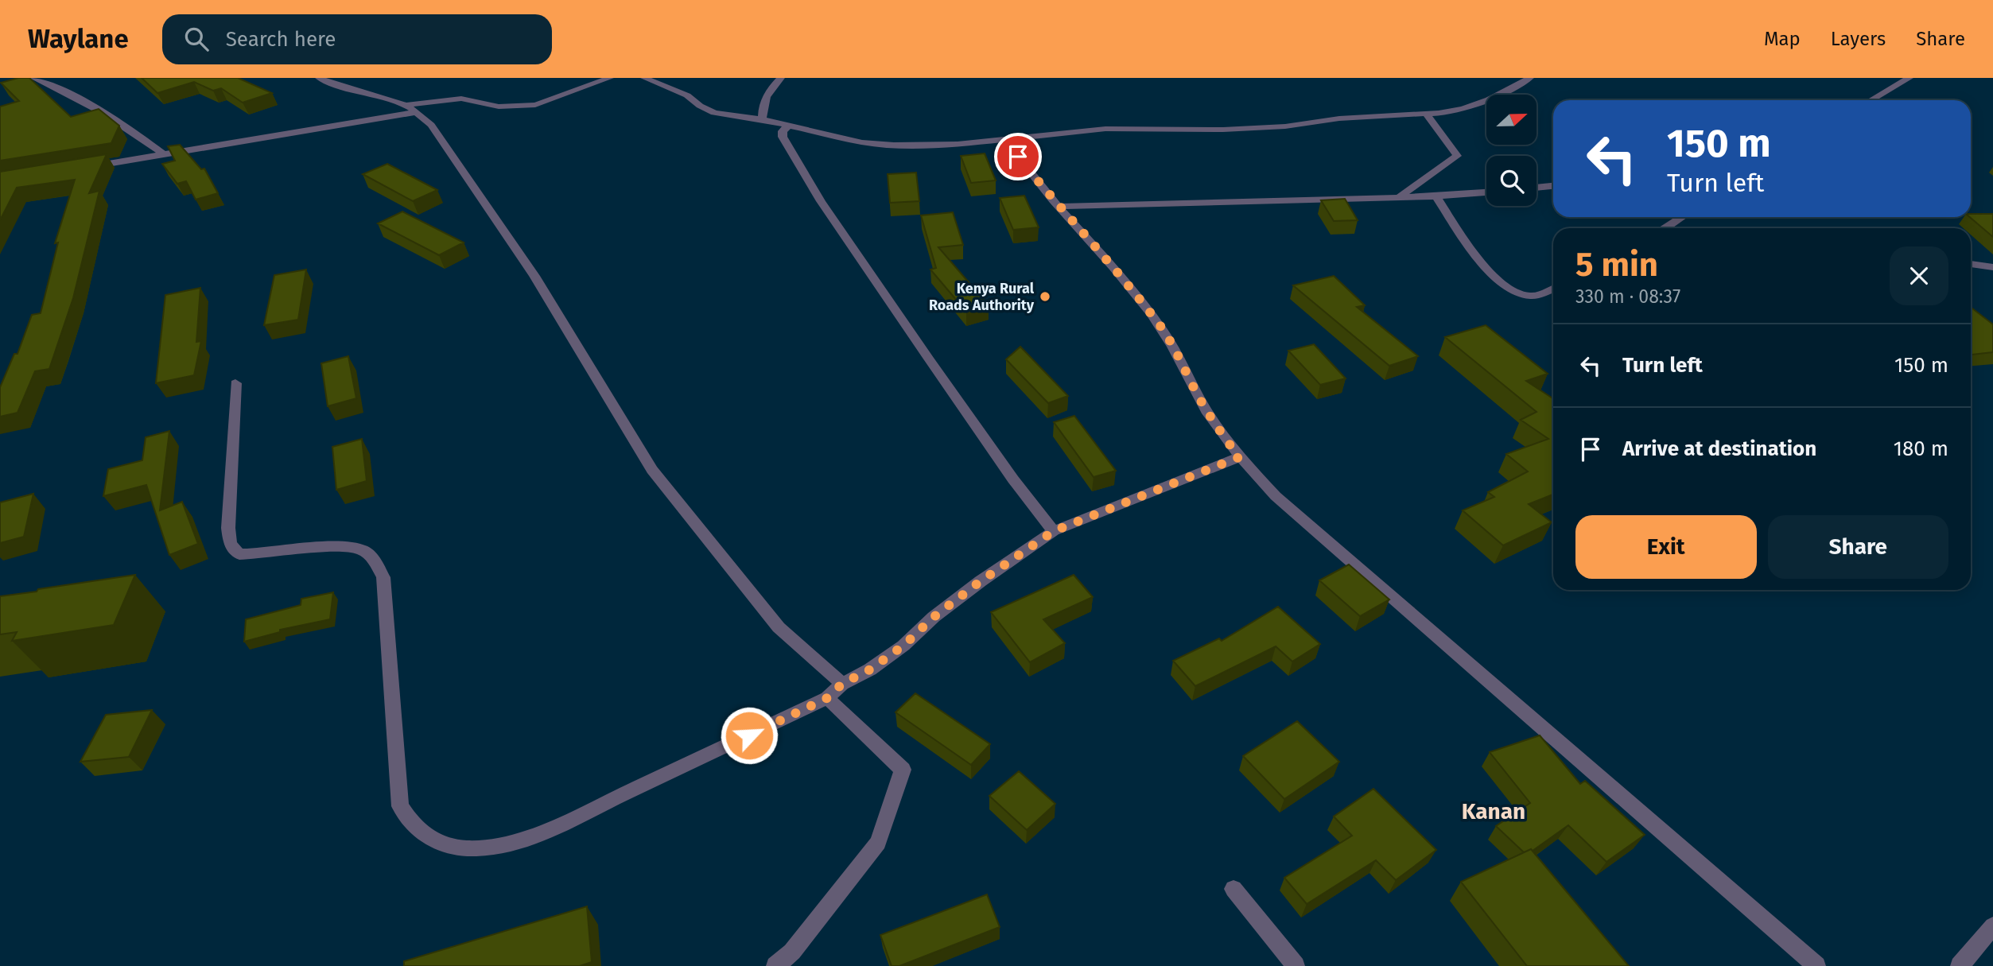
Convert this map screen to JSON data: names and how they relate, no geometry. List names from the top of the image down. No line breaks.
{"districts":["Kanan"],"places":["Kenya Rural Roads Authority"],"north":"right","page":{"header":"Waylane","search":"Search here","nav":["Map","Layers","Share"],"turn":["150 m","Turn left"],"heading":["5 min","330 m · 08:37"],"list":[{"name":"Turn left","value":"150 m"},{"name":"Arrive at destination","value":"180 m"}],"buttons":["Exit","Share"]}}
